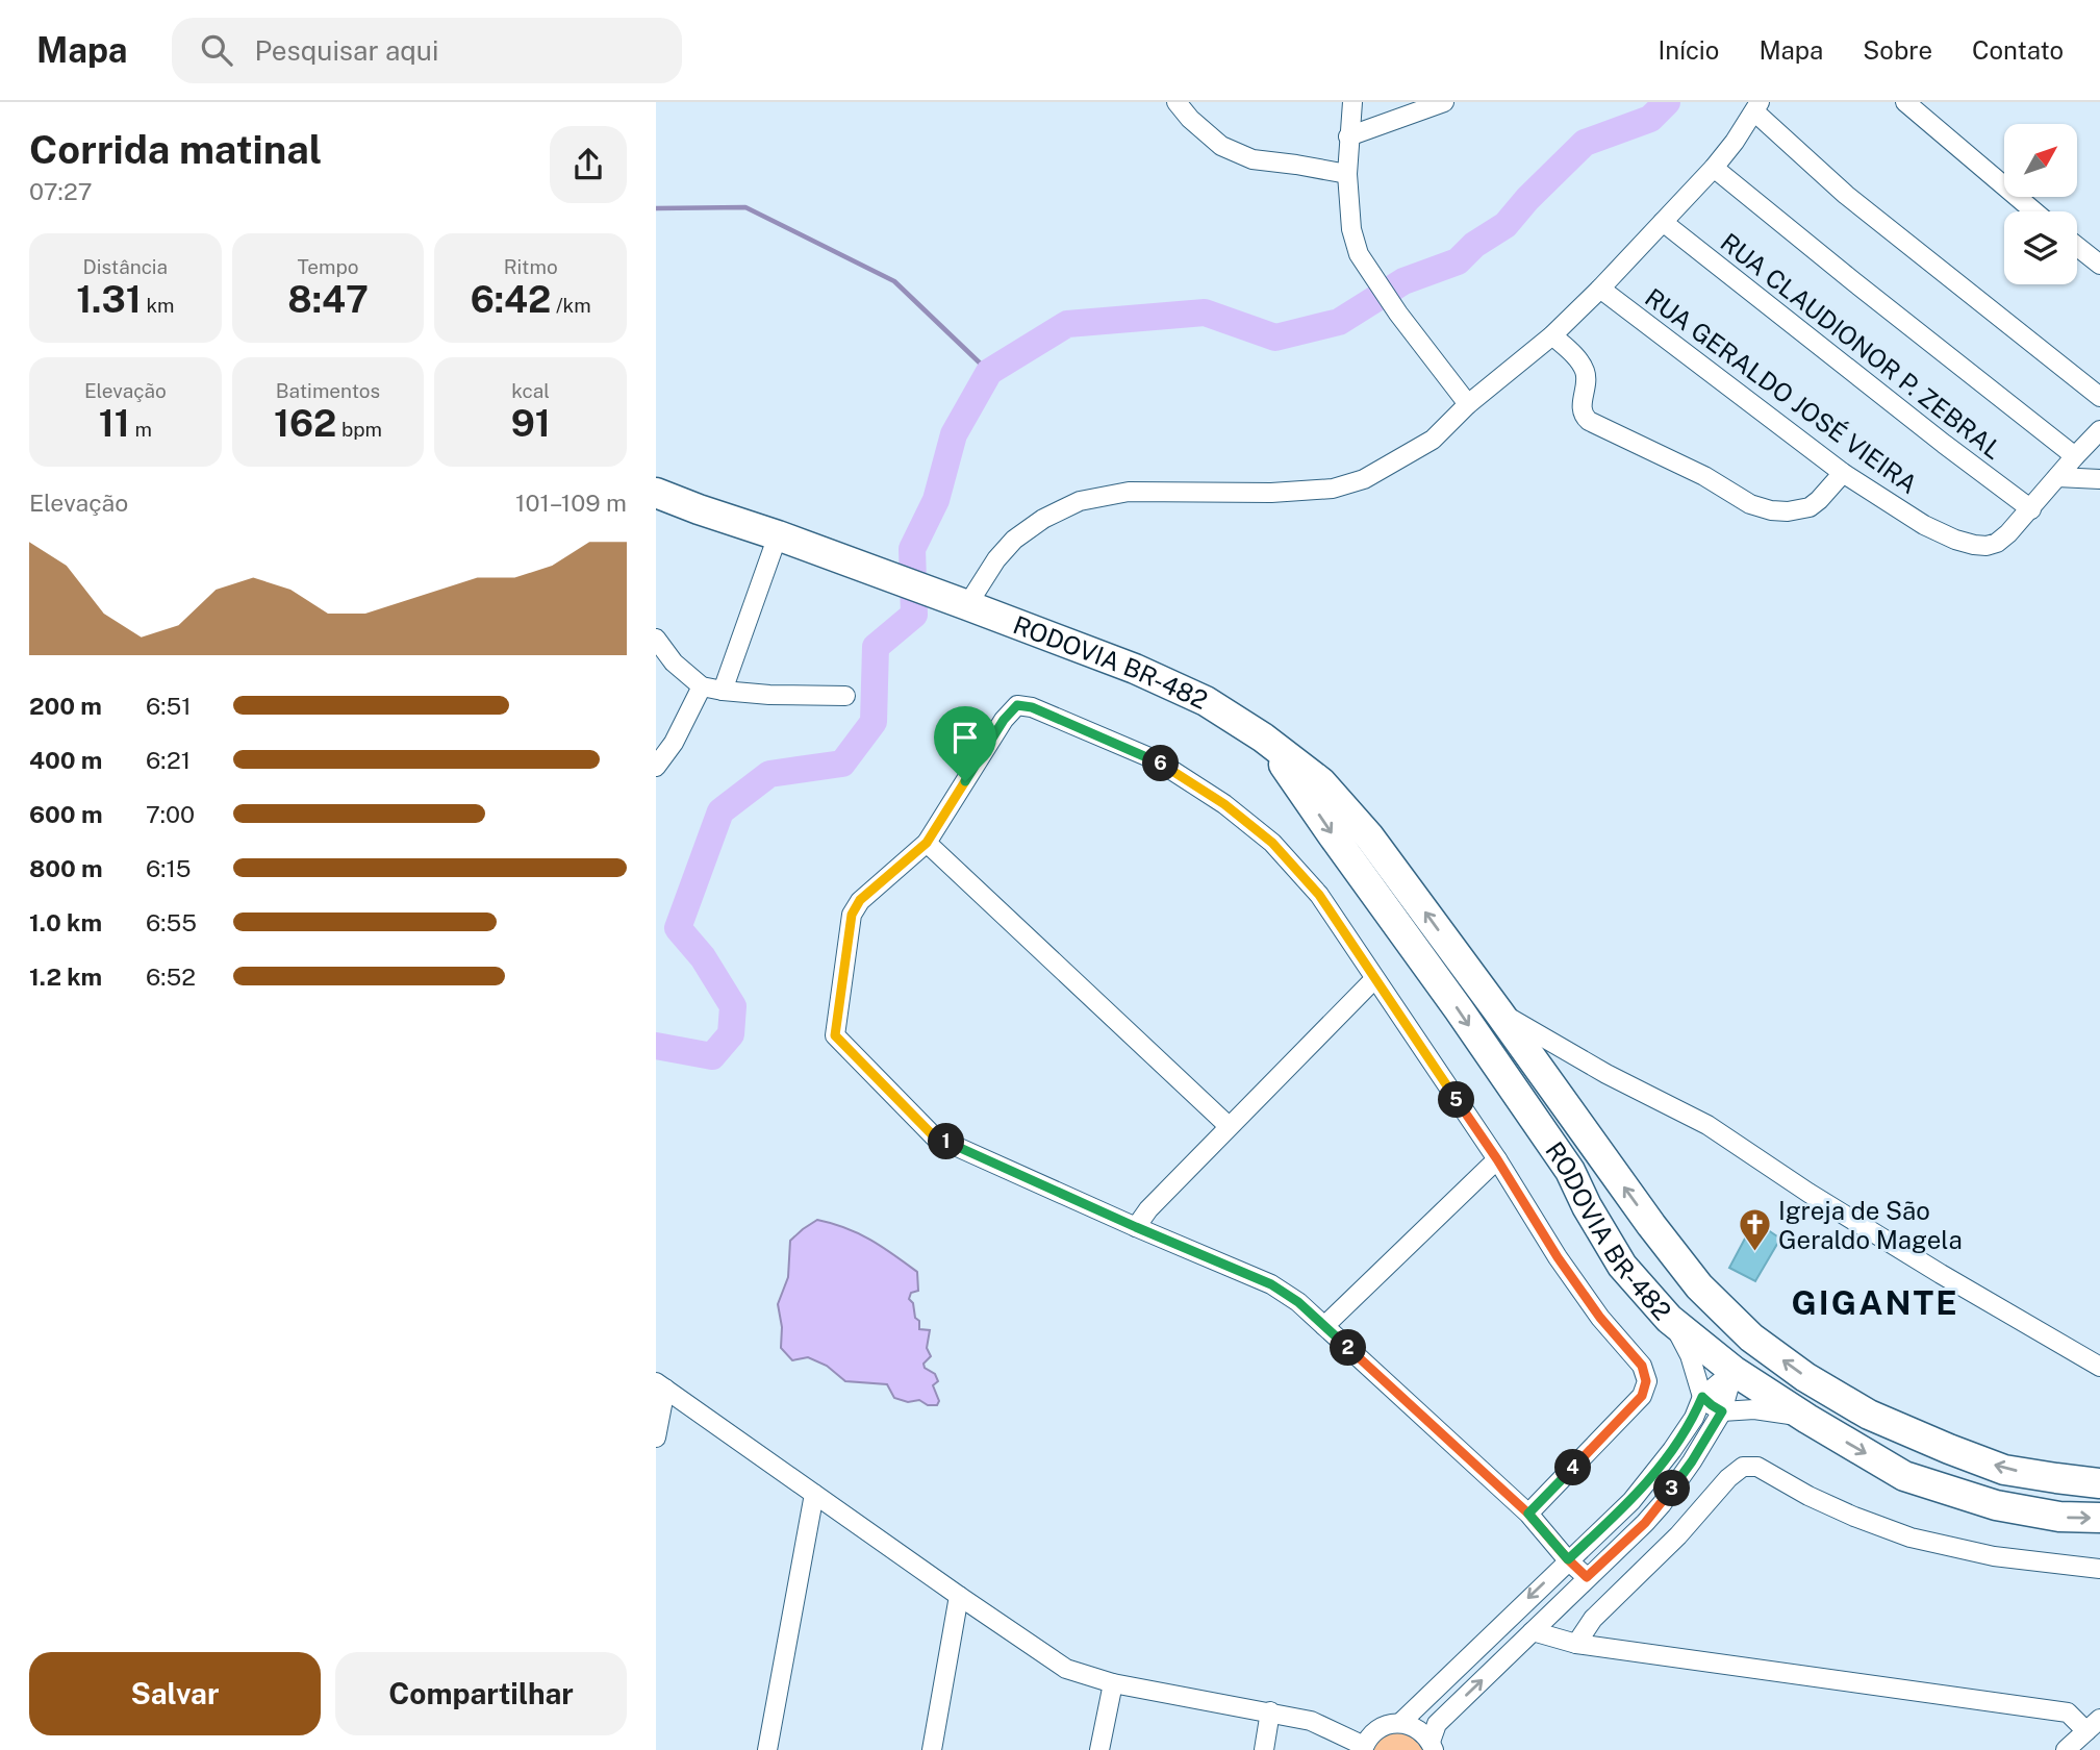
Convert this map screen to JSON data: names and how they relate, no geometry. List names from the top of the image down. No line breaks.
{"streets":{"highway":["RODOVIA BR-482"],"street":["RUA CLAUDIONOR P. ZEBRAL","RUA GERALDO JOSÉ VIEIRA"]},"crossings":[["RUA CLAUDIONOR P. ZEBRAL","RUA GERALDO JOSÉ VIEIRA"]],"districts":["GIGANTE"],"places":{"church":["Igreja de São Geraldo Magela"]},"north":"top right","page":{"header":"Mapa","search":"Pesquisar aqui","nav":["Início","Mapa","Sobre","Contato"],"heading":["Corrida matinal","07:27"],"stats":[["Distância","1.31 km"],["Tempo","8:47"],["Ritmo","6:42 /km"],["Elevação","11 m"],["Batimentos","162 bpm"],["kcal","91"]],"chart":["Elevação","101–109 m"],"list":[{"name":"200 m","note":"6:51"},{"name":"400 m","note":"6:21"},{"name":"600 m","note":"7:00"},{"name":"800 m","note":"6:15"},{"name":"1.0 km","note":"6:55"},{"name":"1.2 km","note":"6:52"}],"pins":["6","5","1","2","4","3"],"buttons":["Salvar","Compartilhar"]}}
